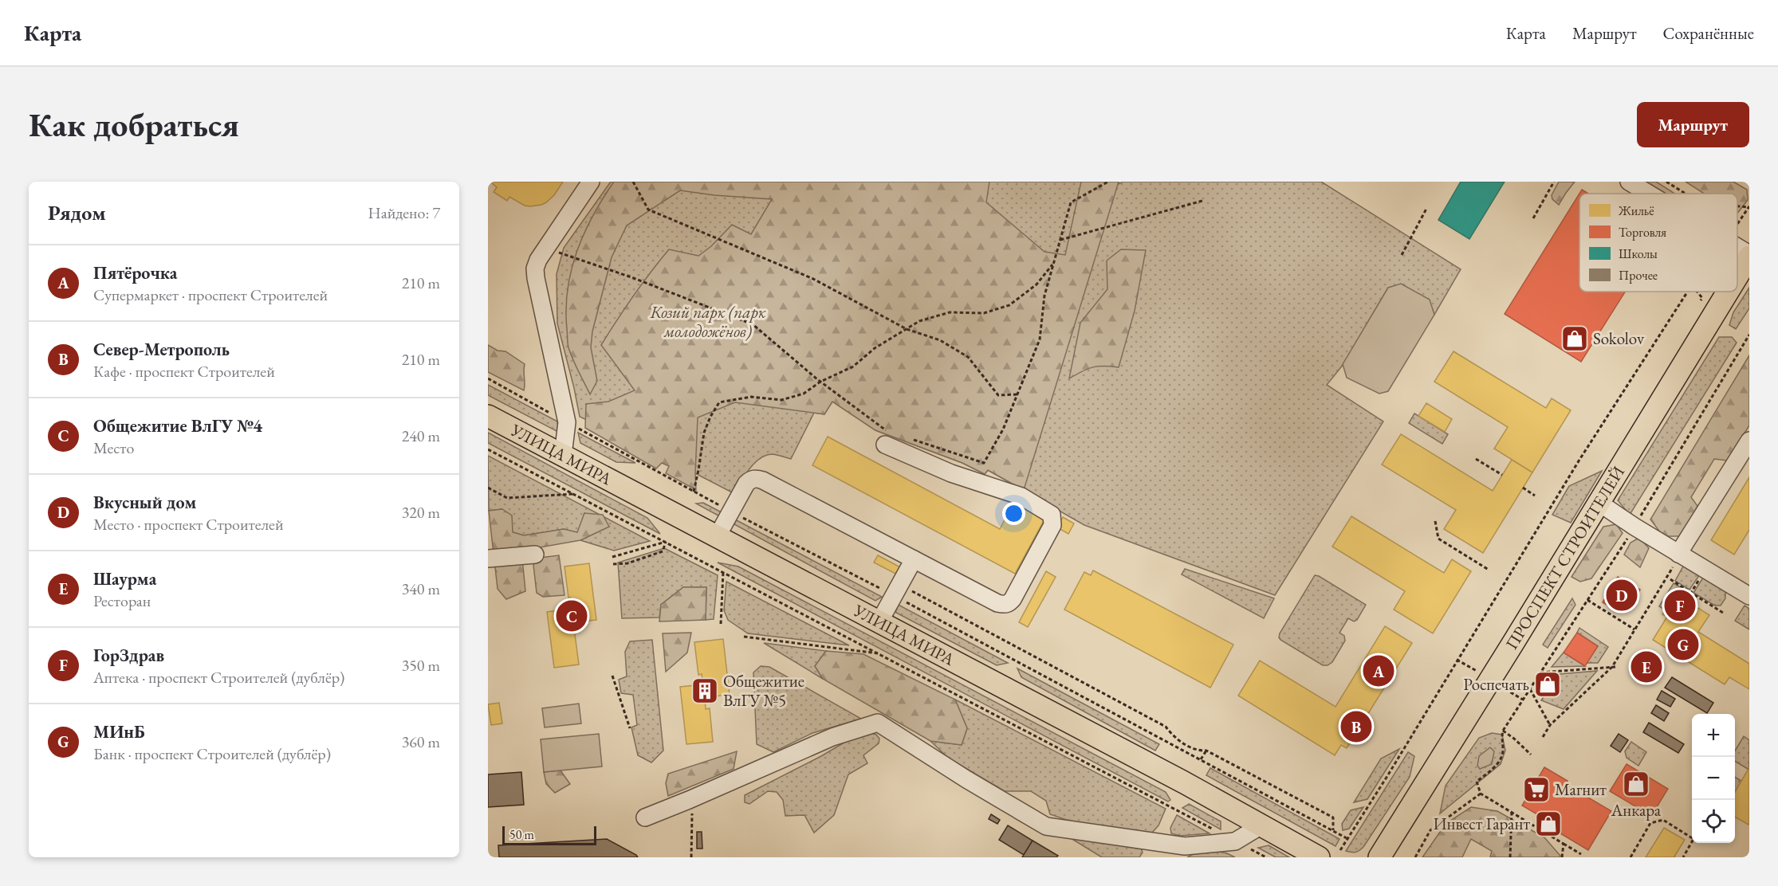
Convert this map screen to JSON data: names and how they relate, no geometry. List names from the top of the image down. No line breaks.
{"streets":{"main road":["УЛИЦА МИРА","ПРОСПЕКТ СТРОИТЕЛЕЙ"]},"parks":["Козий парк (парк молодожёнов)"],"places":{"shop":["Sokolov","Роспечать","Анкара","Инвест Гарант"],"building":["Общежитие ВлГУ №5"],"supermarket":["Магнит"]},"legend":["Жильё","Торговля","Школы","Прочее"],"scale_bar":"50 m","page":{"header":"Карта","nav":["Карта","Маршрут","Сохранённые"],"buttons":"Маршрут","title":"Как добраться","heading":["Рядом","Найдено: 7"],"list":[{"mark":"A","name":"Пятёрочка","note":"Супермаркет · проспект Строителей","value":"210 m"},{"mark":"B","name":"Север-Метрополь","note":"Кафе · проспект Строителей","value":"210 m"},{"mark":"C","name":"Общежитие ВлГУ №4","note":"Место","value":"240 m"},{"mark":"D","name":"Вкусный дом","note":"Место · проспект Строителей","value":"320 m"},{"mark":"E","name":"Шаурма","note":"Ресторан","value":"340 m"},{"mark":"F","name":"ГорЗдрав","note":"Аптека · проспект Строителей (дублёр)","value":"350 m"},{"mark":"G","name":"МИнБ","note":"Банк · проспект Строителей (дублёр)","value":"360 m"}],"pins":["D","F","C","G","E","A","B"],"map_buttons":["+","−"],"scale":"50 m"}}
